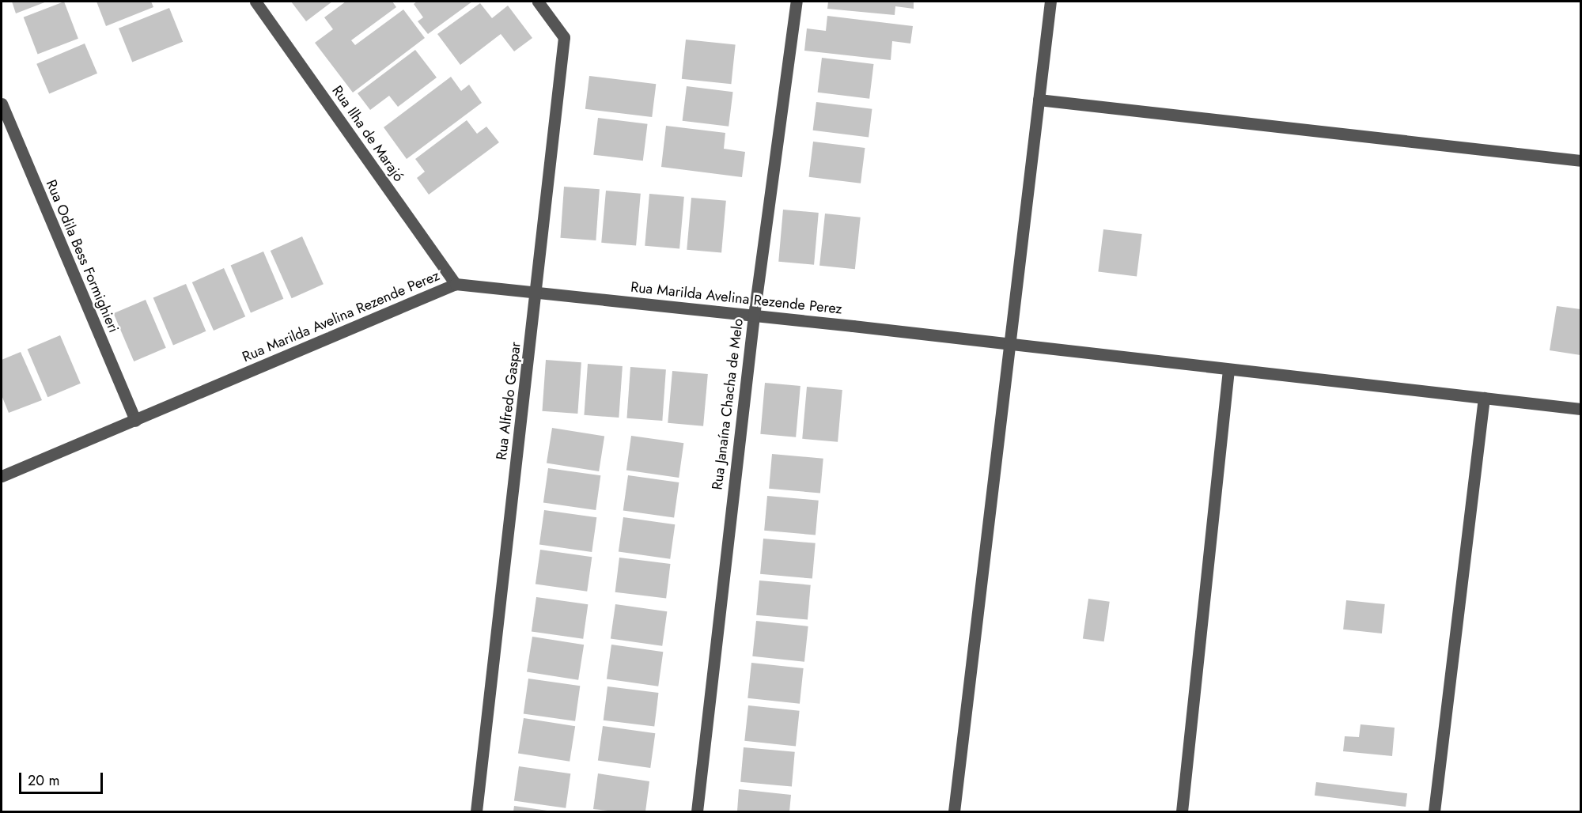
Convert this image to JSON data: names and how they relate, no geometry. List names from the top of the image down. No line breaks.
{"streets":{"street":["Rua Ilha de Marajó","Rua Odila Bess Formighieri","Rua Marilda Avelina Rezende Perez","Rua Alfredo Gaspar","Rua Janaína Chacha de Melo"]},"crossings":[["Rua Ilha de Marajó","Rua Marilda Avelina Rezende Perez"],["Rua Odila Bess Formighieri","Rua Marilda Avelina Rezende Perez"],["Rua Marilda Avelina Rezende Perez","Rua Alfredo Gaspar"],["Rua Marilda Avelina Rezende Perez","Rua Janaína Chacha de Melo"]],"scale_bar":"20 m"}
